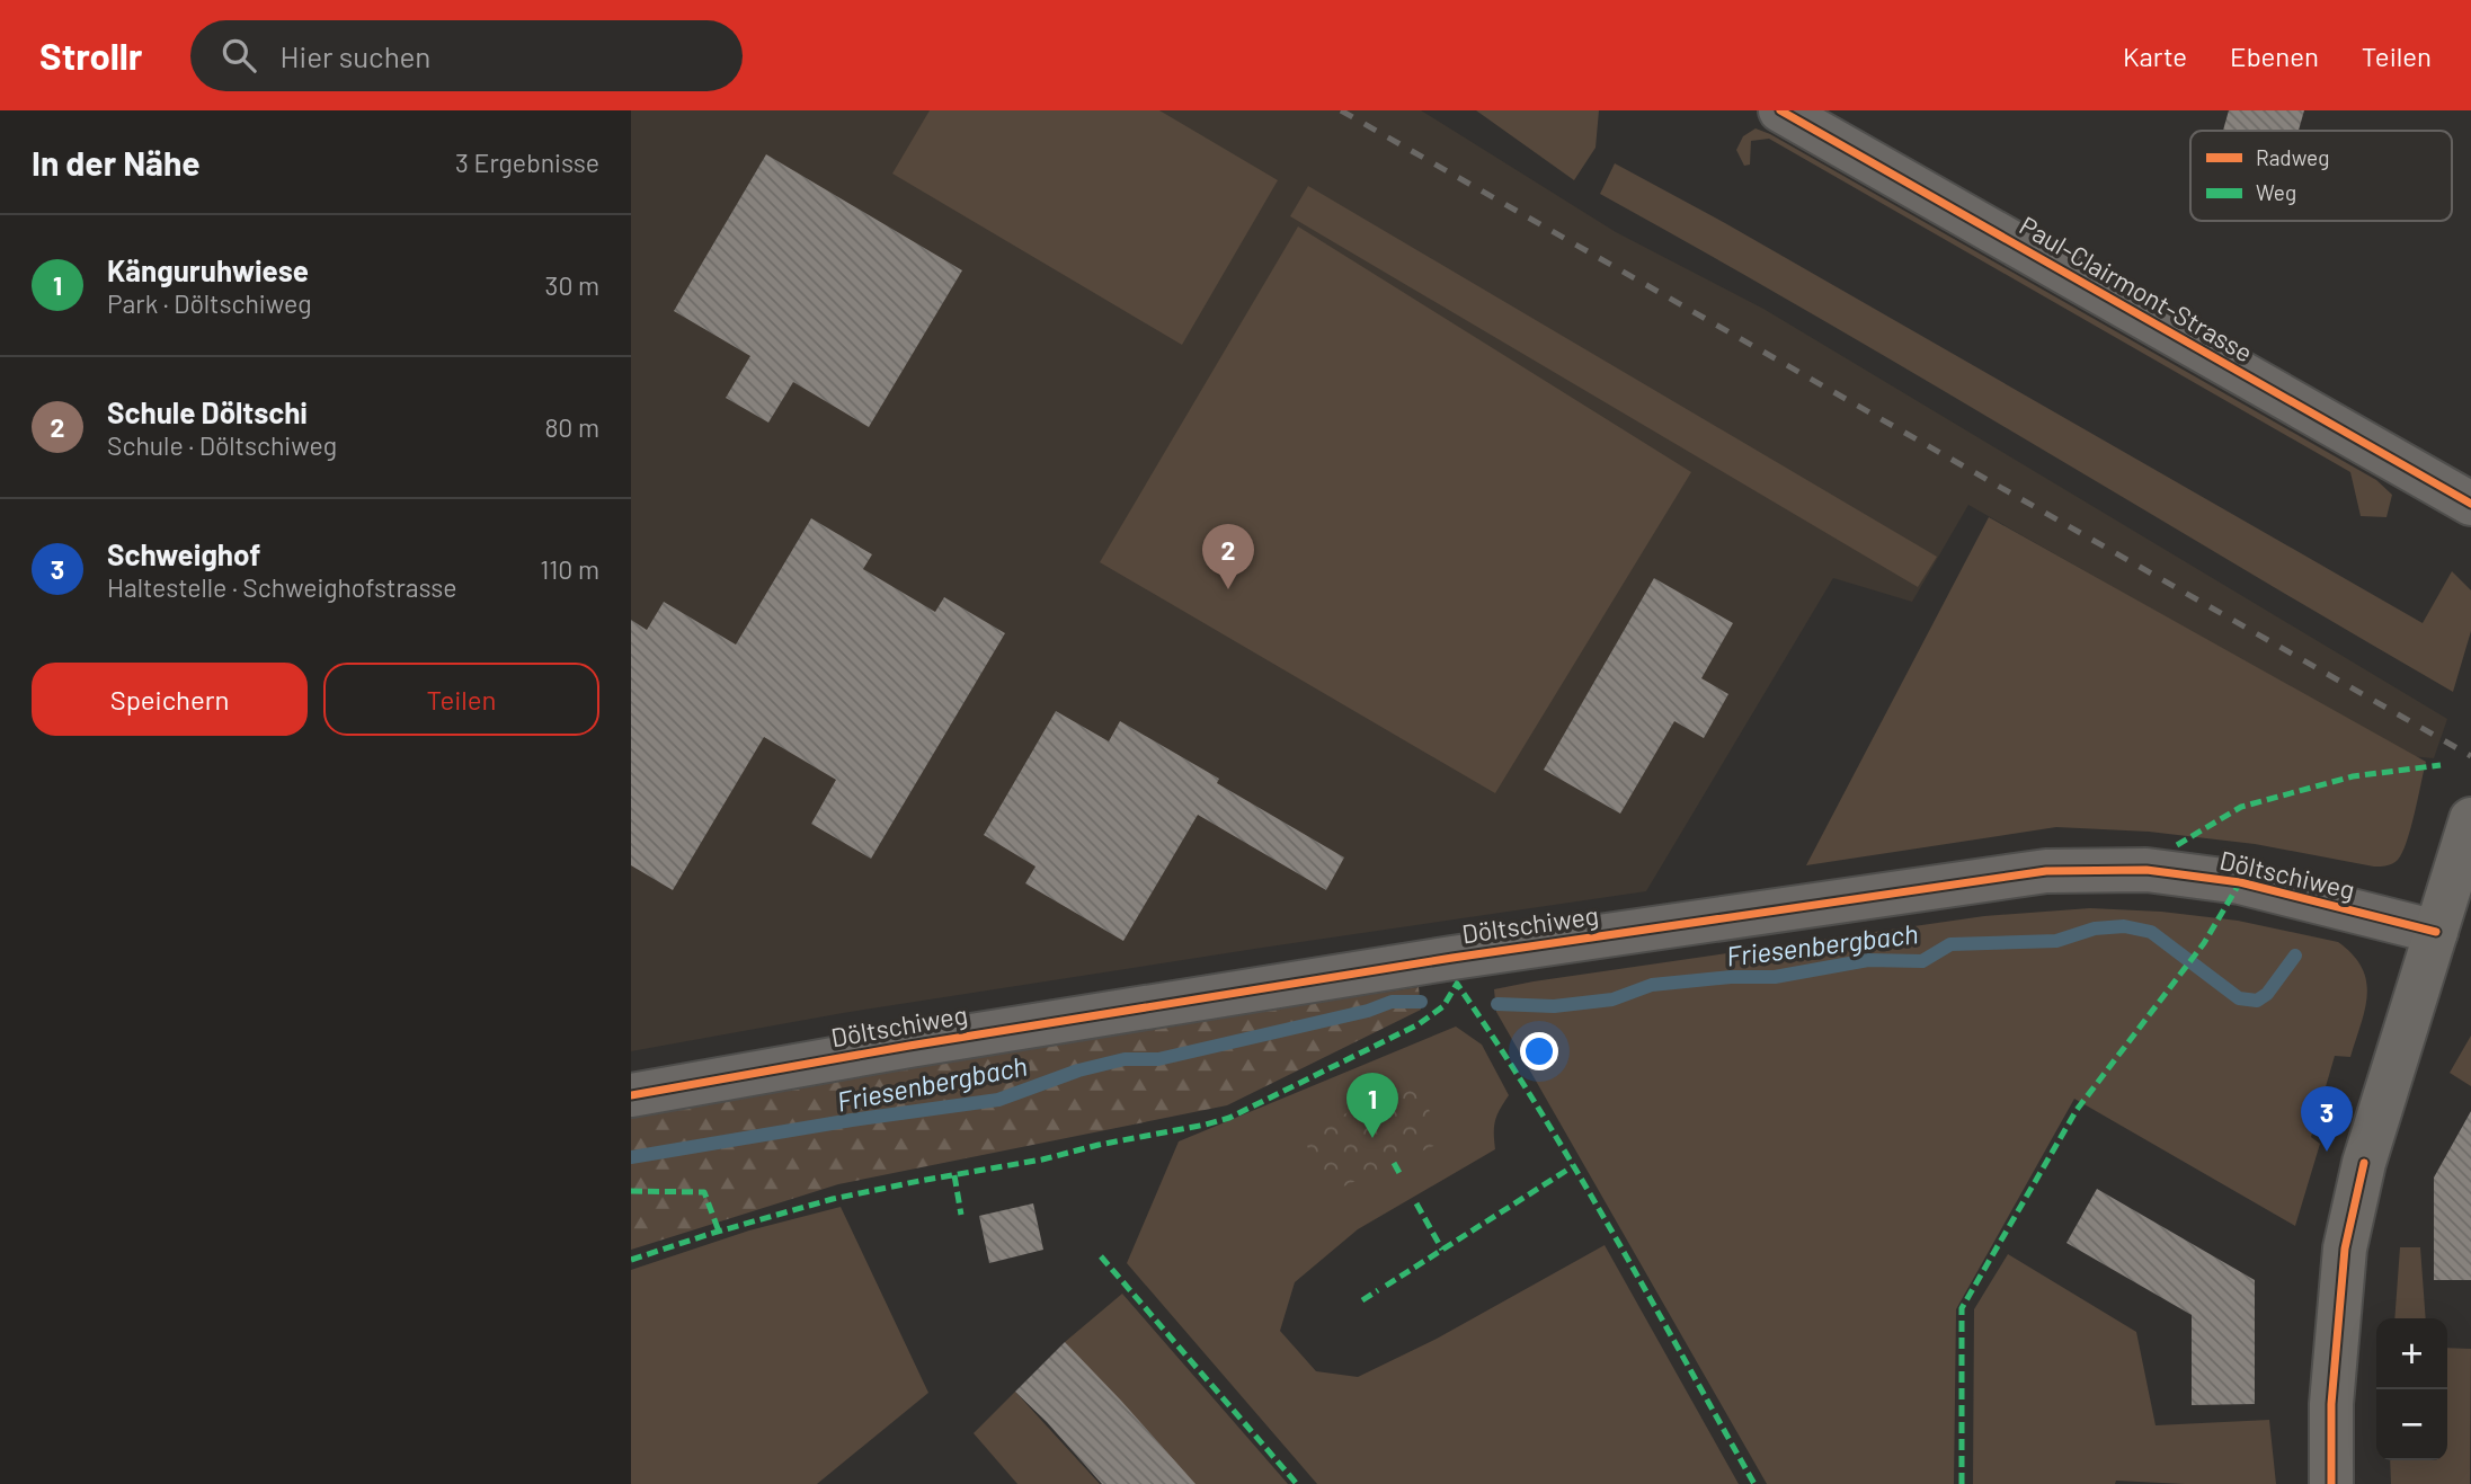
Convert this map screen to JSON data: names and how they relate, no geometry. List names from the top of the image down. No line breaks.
{"streets":{"street":["Paul-Clairmont-Strasse","Döltschiweg"]},"water":["Friesenbergbach"],"legend":["Radweg","Weg"],"page":{"header":"Strollr","search":"Hier suchen","nav":["Karte","Ebenen","Teilen"],"heading":["In der Nähe","3 Ergebnisse"],"list":[{"mark":"1","name":"Känguruhwiese","note":"Park · Döltschiweg","value":"30 m"},{"mark":"2","name":"Schule Döltschi","note":"Schule · Döltschiweg","value":"80 m"},{"mark":"3","name":"Schweighof","note":"Haltestelle · Schweighofstrasse","value":"110 m"}],"pins":["2","1","3"],"buttons":["Speichern","Teilen"],"map_buttons":["+","−"]}}
